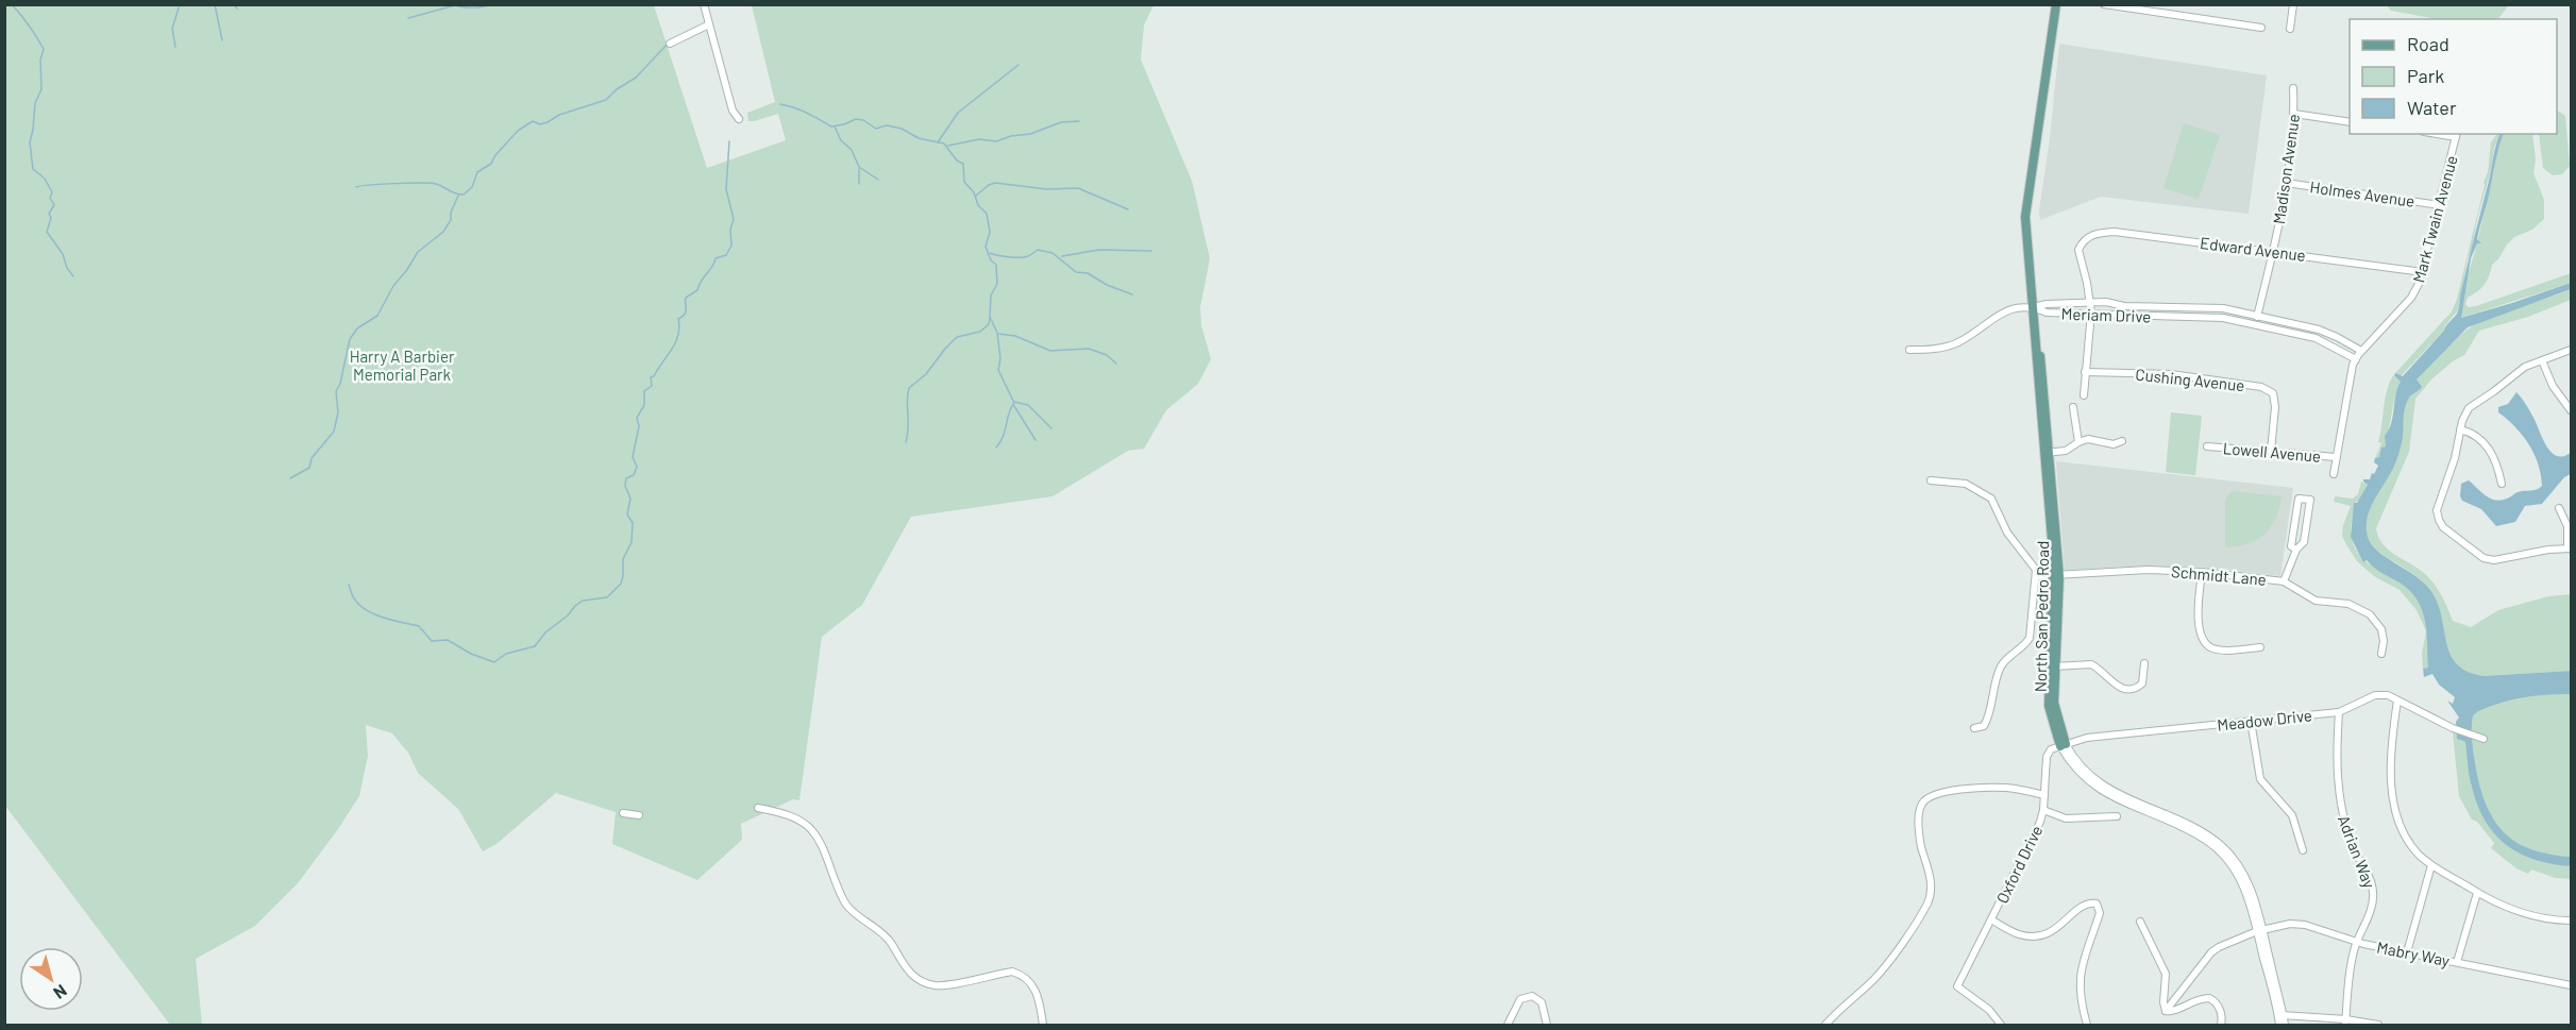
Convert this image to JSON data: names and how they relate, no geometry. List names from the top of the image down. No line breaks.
{"streets":{"main road":["North San Pedro Road"],"street":["Madison Avenue","Holmes Avenue","Mark Twain Avenue","Edward Avenue","Meriam Drive","Cushing Avenue","Lowell Avenue","Schmidt Lane","Meadow Drive","Adrian Way","Oxford Drive","Mabry Way"]},"crossings":[["Madison Avenue","Holmes Avenue"],["Madison Avenue","Edward Avenue"],["Madison Avenue","Meriam Drive"],["Holmes Avenue","Mark Twain Avenue"],["Mark Twain Avenue","Edward Avenue"],["Mark Twain Avenue","Meriam Drive"],["Mark Twain Avenue","Lowell Avenue"],["Edward Avenue","Meriam Drive"],["Meriam Drive","North San Pedro Road"],["Cushing Avenue","Lowell Avenue"],["Schmidt Lane","North San Pedro Road"],["North San Pedro Road","Meadow Drive"],["North San Pedro Road","Oxford Drive"],["North San Pedro Road","Mabry Way"],["Meadow Drive","Adrian Way"],["Meadow Drive","Oxford Drive"],["Adrian Way","Mabry Way"]],"parks":["Harry A Barbier Memorial Park"],"legend":["Road","Park","Water"],"north":"bottom right"}
